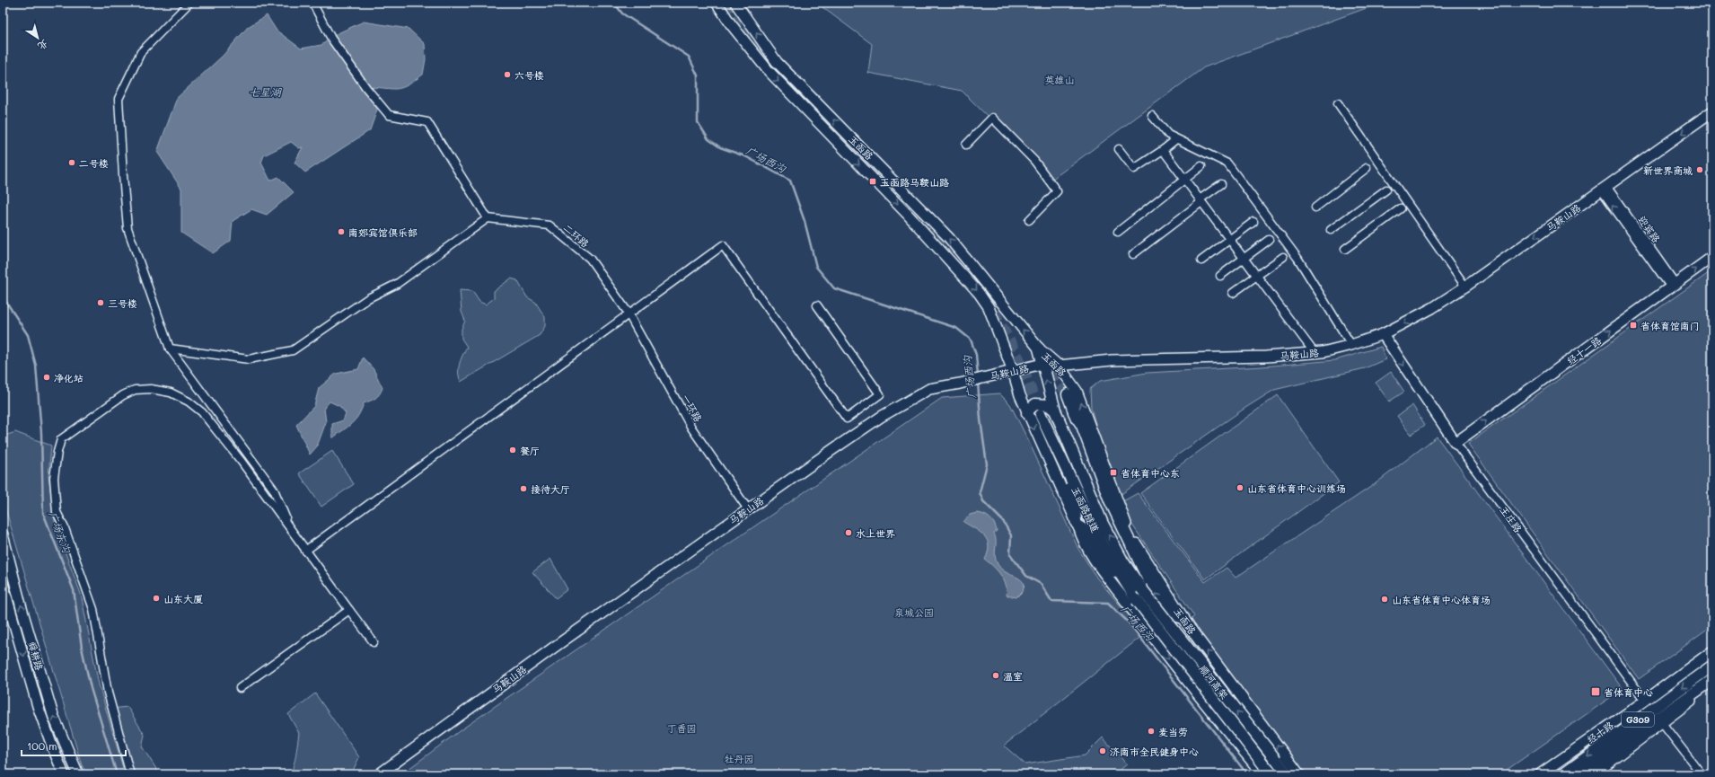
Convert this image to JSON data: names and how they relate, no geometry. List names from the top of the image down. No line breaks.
{"streets":{"highway":["玉函路隧道","顺河高架","G309","经十路"],"main road":["玉函路","马鞍山路","经十一路","王庄路","舜耕路"],"street":["迎宾路","二环路","一环路"]},"crossings":[["玉函路","马鞍山路"],["马鞍山路","迎宾路"],["马鞍山路","一环路"],["马鞍山路","王庄路"],["迎宾路","经十一路"],["二环路","一环路"],["经十一路","王庄路"],["玉函路隧道","顺河高架"],["王庄路","经十路"]],"one_way":["经十一路"],"water":["七星湖","广场西沟","广场东沟"],"parks":["英雄山","泉城公园","丁香园","牡丹园"],"places":{"other":["六号楼","二号楼","新世界商城","南郊宾馆俱乐部","三号楼","净化站","餐厅","山东省体育中心训练场","接待大厅","水上世界","山东大厦","山东省体育中心体育场","温室","麦当劳","济南市全民健身中心"],"transit":["玉函路马鞍山路","省体育馆南门","省体育中心东","省体育中心"]},"scale_bar":"100 m","north":"bottom right"}
